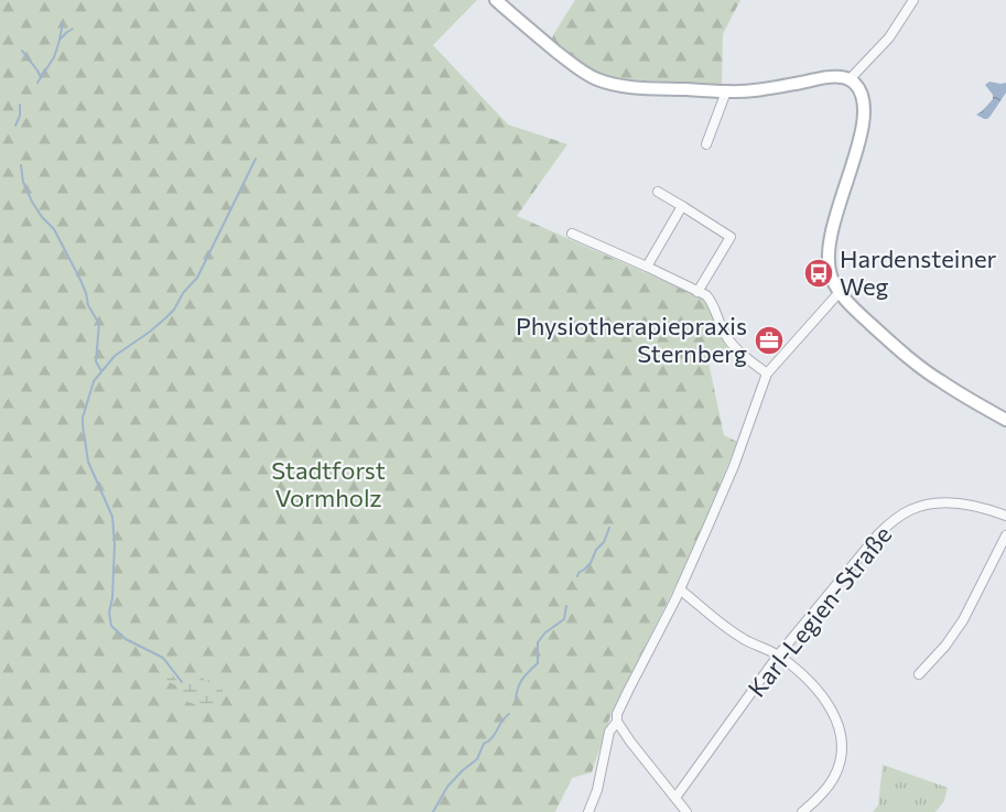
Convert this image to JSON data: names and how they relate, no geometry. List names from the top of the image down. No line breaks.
{"streets":{"street":["Karl-Legien-Straße"]},"parks":["Stadtforst Vormholz"],"places":{"bus stop":["Hardensteiner Weg"],"office":["Physiotherapiepraxis Sternberg"]}}
